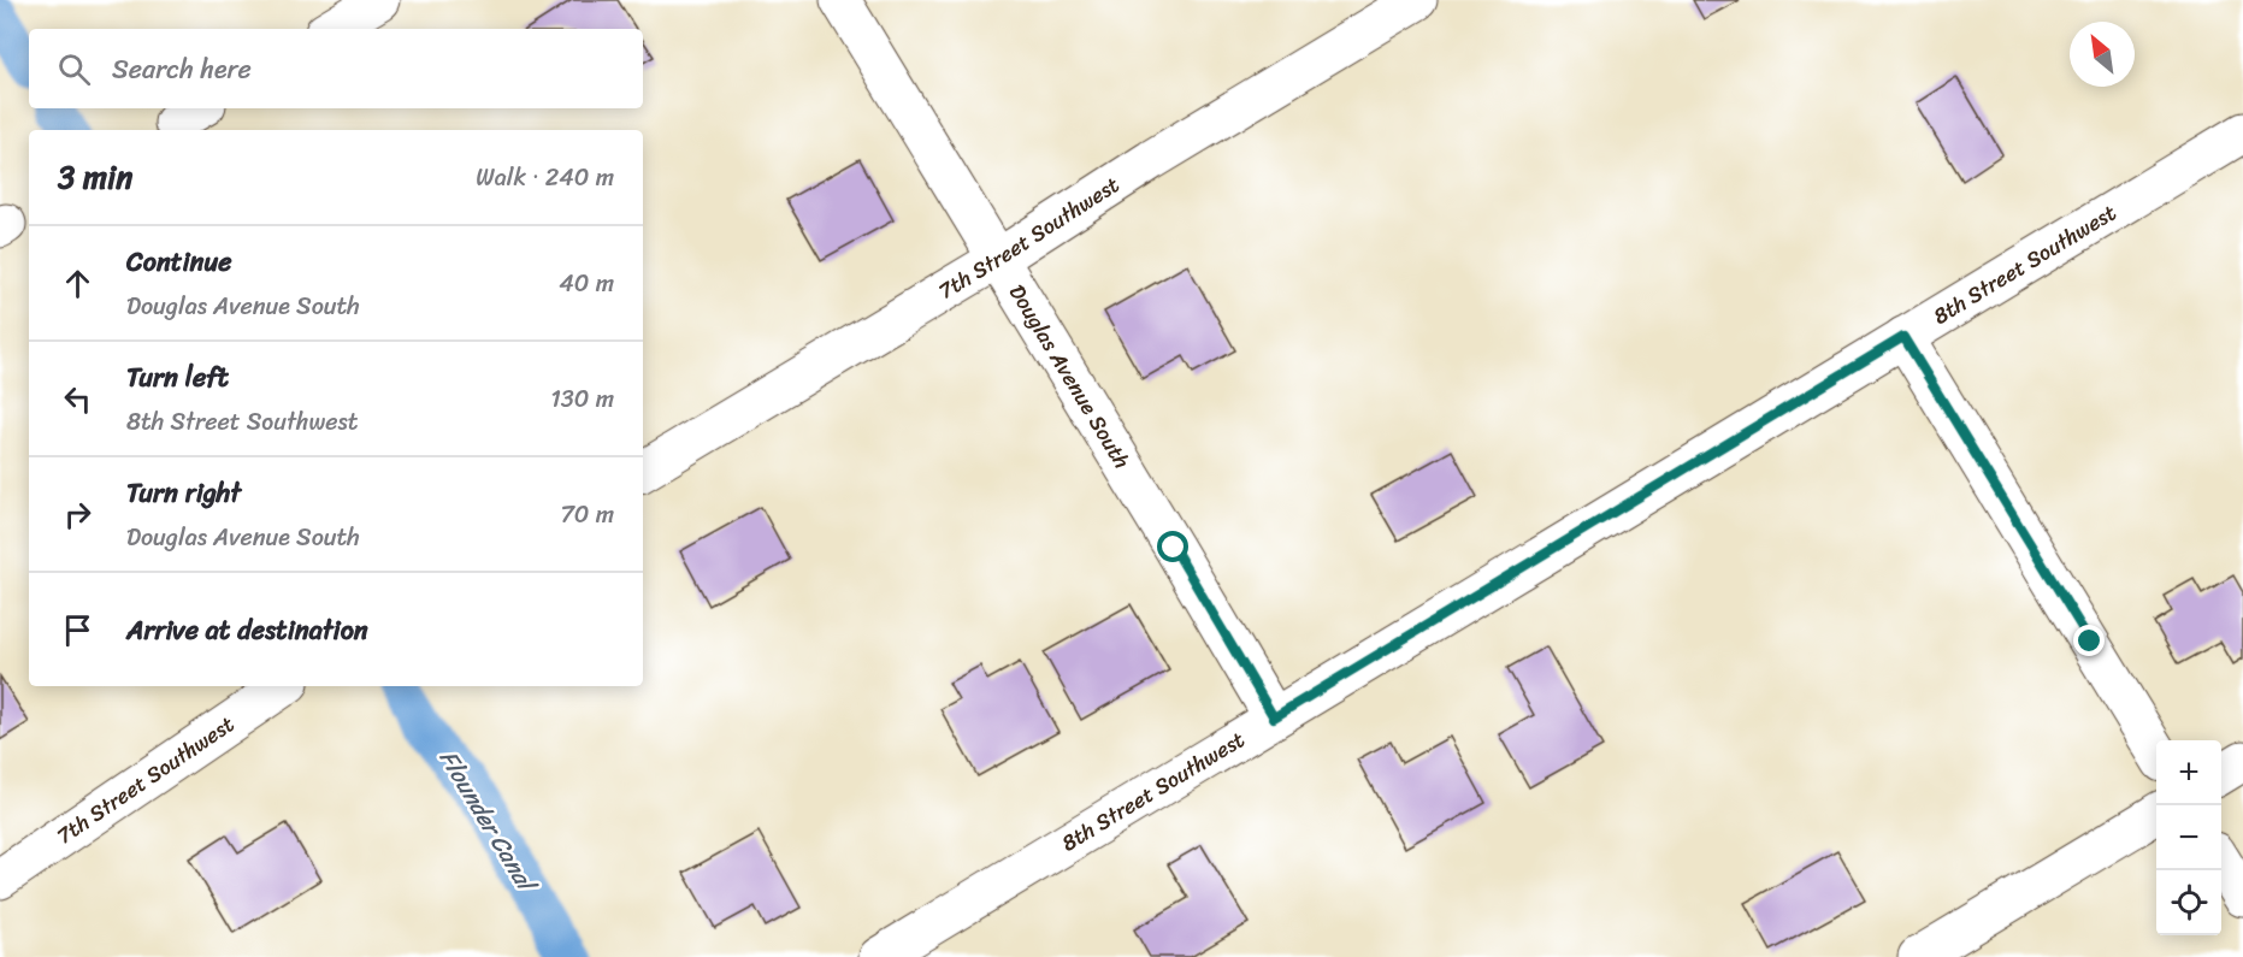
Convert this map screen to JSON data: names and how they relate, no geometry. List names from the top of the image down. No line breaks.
{"streets":{"street":["7th Street Southwest","8th Street Southwest","Douglas Avenue South"]},"crossings":[["7th Street Southwest","Douglas Avenue South"],["8th Street Southwest","Douglas Avenue South"]],"water":["Flounder Canal"],"north":"top left","page":{"search":"Search here","heading":["3 min","Walk · 240 m"],"list":[["Continue","Douglas Avenue South","40 m"],["Turn left","8th Street Southwest","130 m"],["Turn right","Douglas Avenue South","70 m"],"Arrive at destination"],"map_buttons":["+","−"]}}
